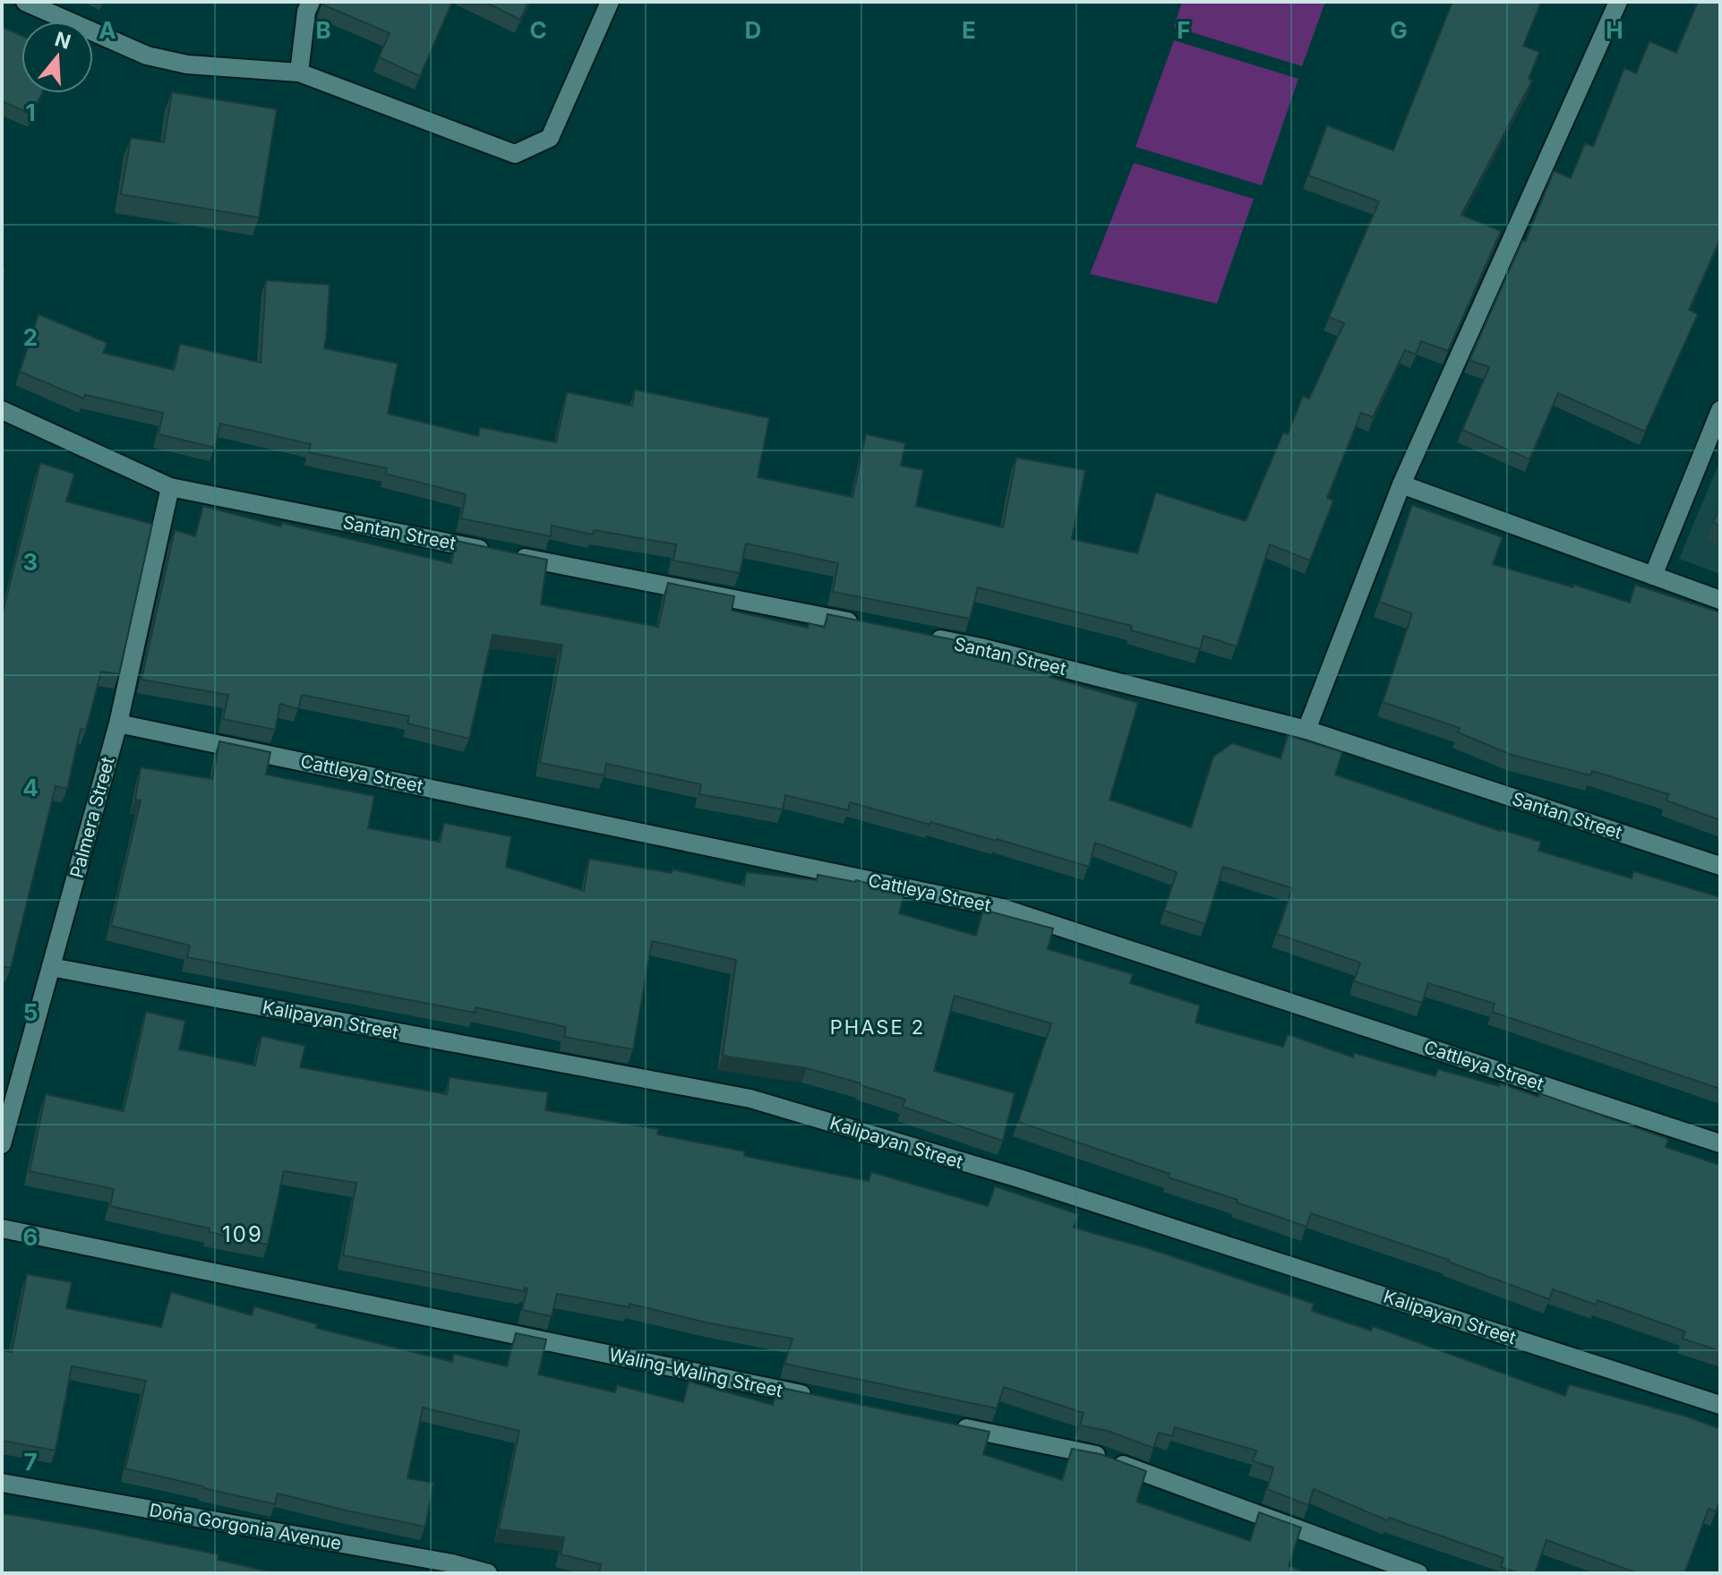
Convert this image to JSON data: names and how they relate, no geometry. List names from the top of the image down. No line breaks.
{"streets":{"street":["Santan Street","Cattleya Street","Palmera Street","Kalipayan Street","Waling-Waling Street","Doña Gorgonia Avenue"]},"crossings":[["Santan Street","Palmera Street"],["Cattleya Street","Palmera Street"],["Palmera Street","Kalipayan Street"]],"districts":["PHASE 2","109"],"north":"top","grid":{"columns":["A","B","C","D","E","F","G","H"],"rows":["1","2","3","4","5","6","7"]}}
